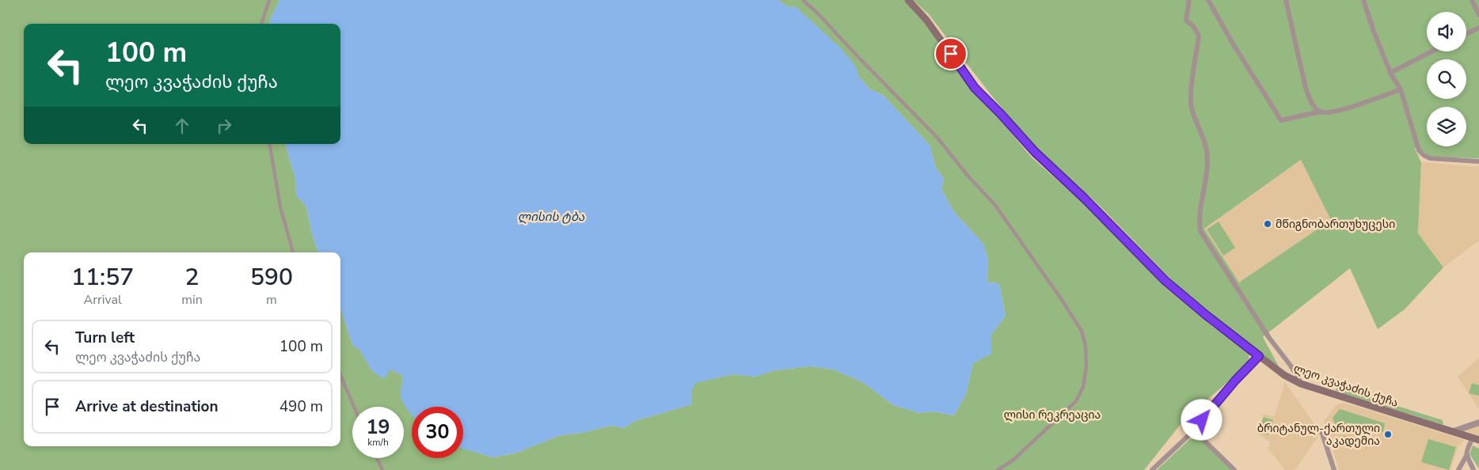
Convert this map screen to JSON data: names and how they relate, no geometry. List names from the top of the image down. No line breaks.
{"streets":{"main road":["ლეო კვაჭაძის ქუჩა"]},"water":["ლისის ტბა"],"parks":["ლისი რეკრეაცია"],"places":["მწიგნობართუხუცესი","ბრიტანულ-ქართული აკადემია"],"page":{"turn":["100 m","ლეო კვაჭაძის ქუჩა"],"eta":["11:57","Arrival","2","min","590","m"],"list":[{"name":"Turn left","note":"ლეო კვაჭაძის ქუჩა","value":"100 m"},{"name":"Arrive at destination","value":"490 m"}],"speed":"19 km/h","limit":"30"}}
